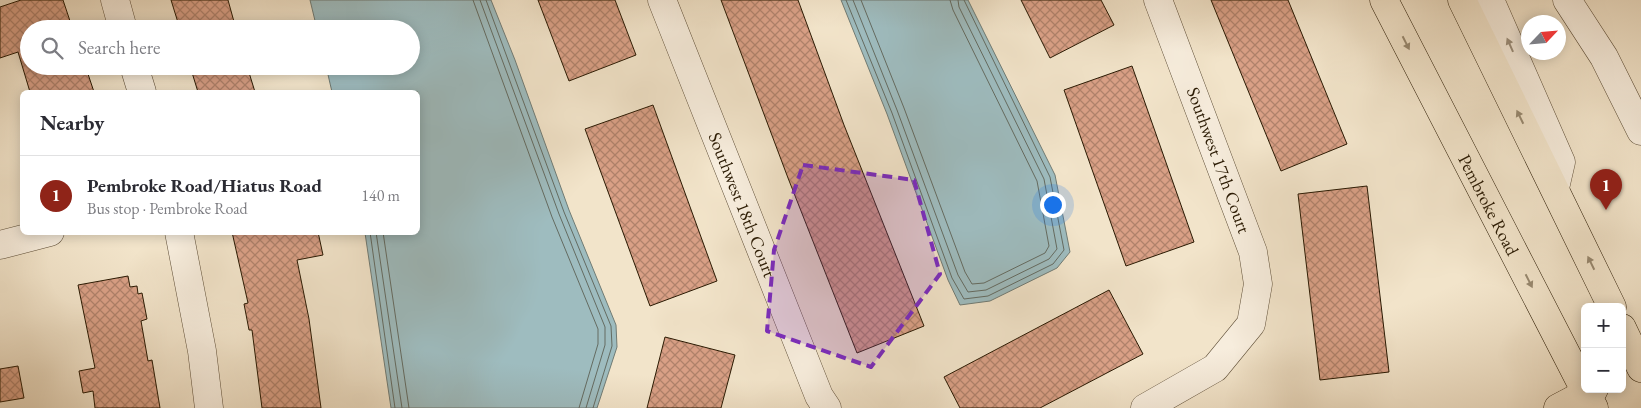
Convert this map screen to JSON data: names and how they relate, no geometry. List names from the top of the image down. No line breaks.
{"streets":{"main road":["Pembroke Road"],"street":["Southwest 17th Court","Southwest 18th Court"]},"north":"top right","page":{"search":"Search here","heading":"Nearby","list":[{"mark":"1","name":"Pembroke Road/Hiatus Road","note":"Bus stop · Pembroke Road","value":"140 m"}],"pins":"1","map_buttons":["+","−"]}}
